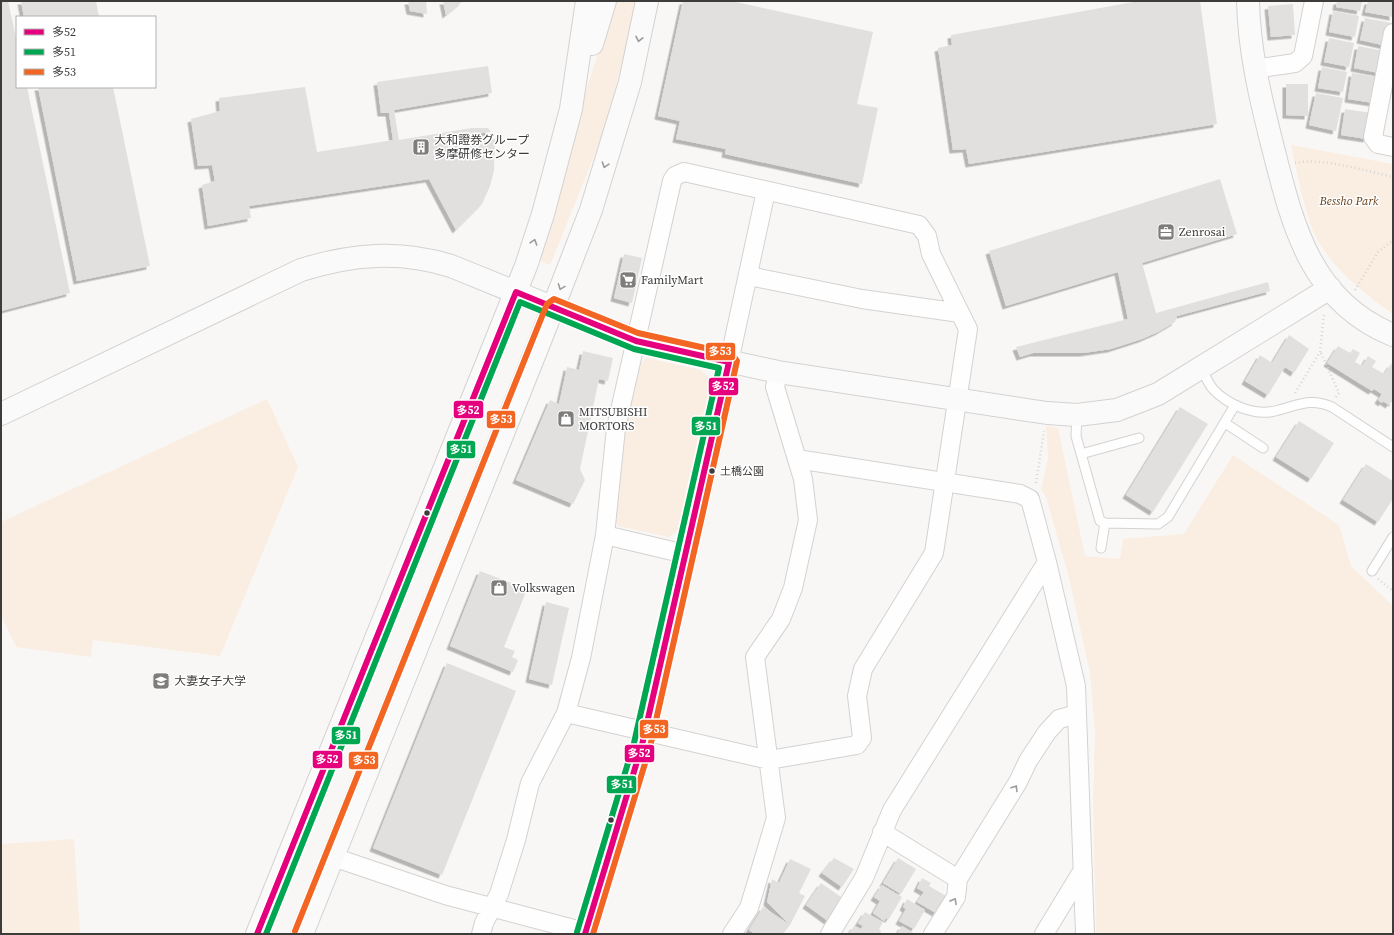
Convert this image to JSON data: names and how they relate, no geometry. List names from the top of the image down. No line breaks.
{"parks":["Bessho Park"],"places":{"building":["大和證券グループ 多摩研修センター"],"office":["Zenrosai"],"supermarket":["FamilyMart"],"shop":["MITSUBISHI MORTORS","Volkswagen"],"other":["土橋公園"],"school or university":["大妻女子大学"]},"lines":["transit line 多52","transit line 多53","transit line 多51"],"legend":["多52","多51","多53"]}
